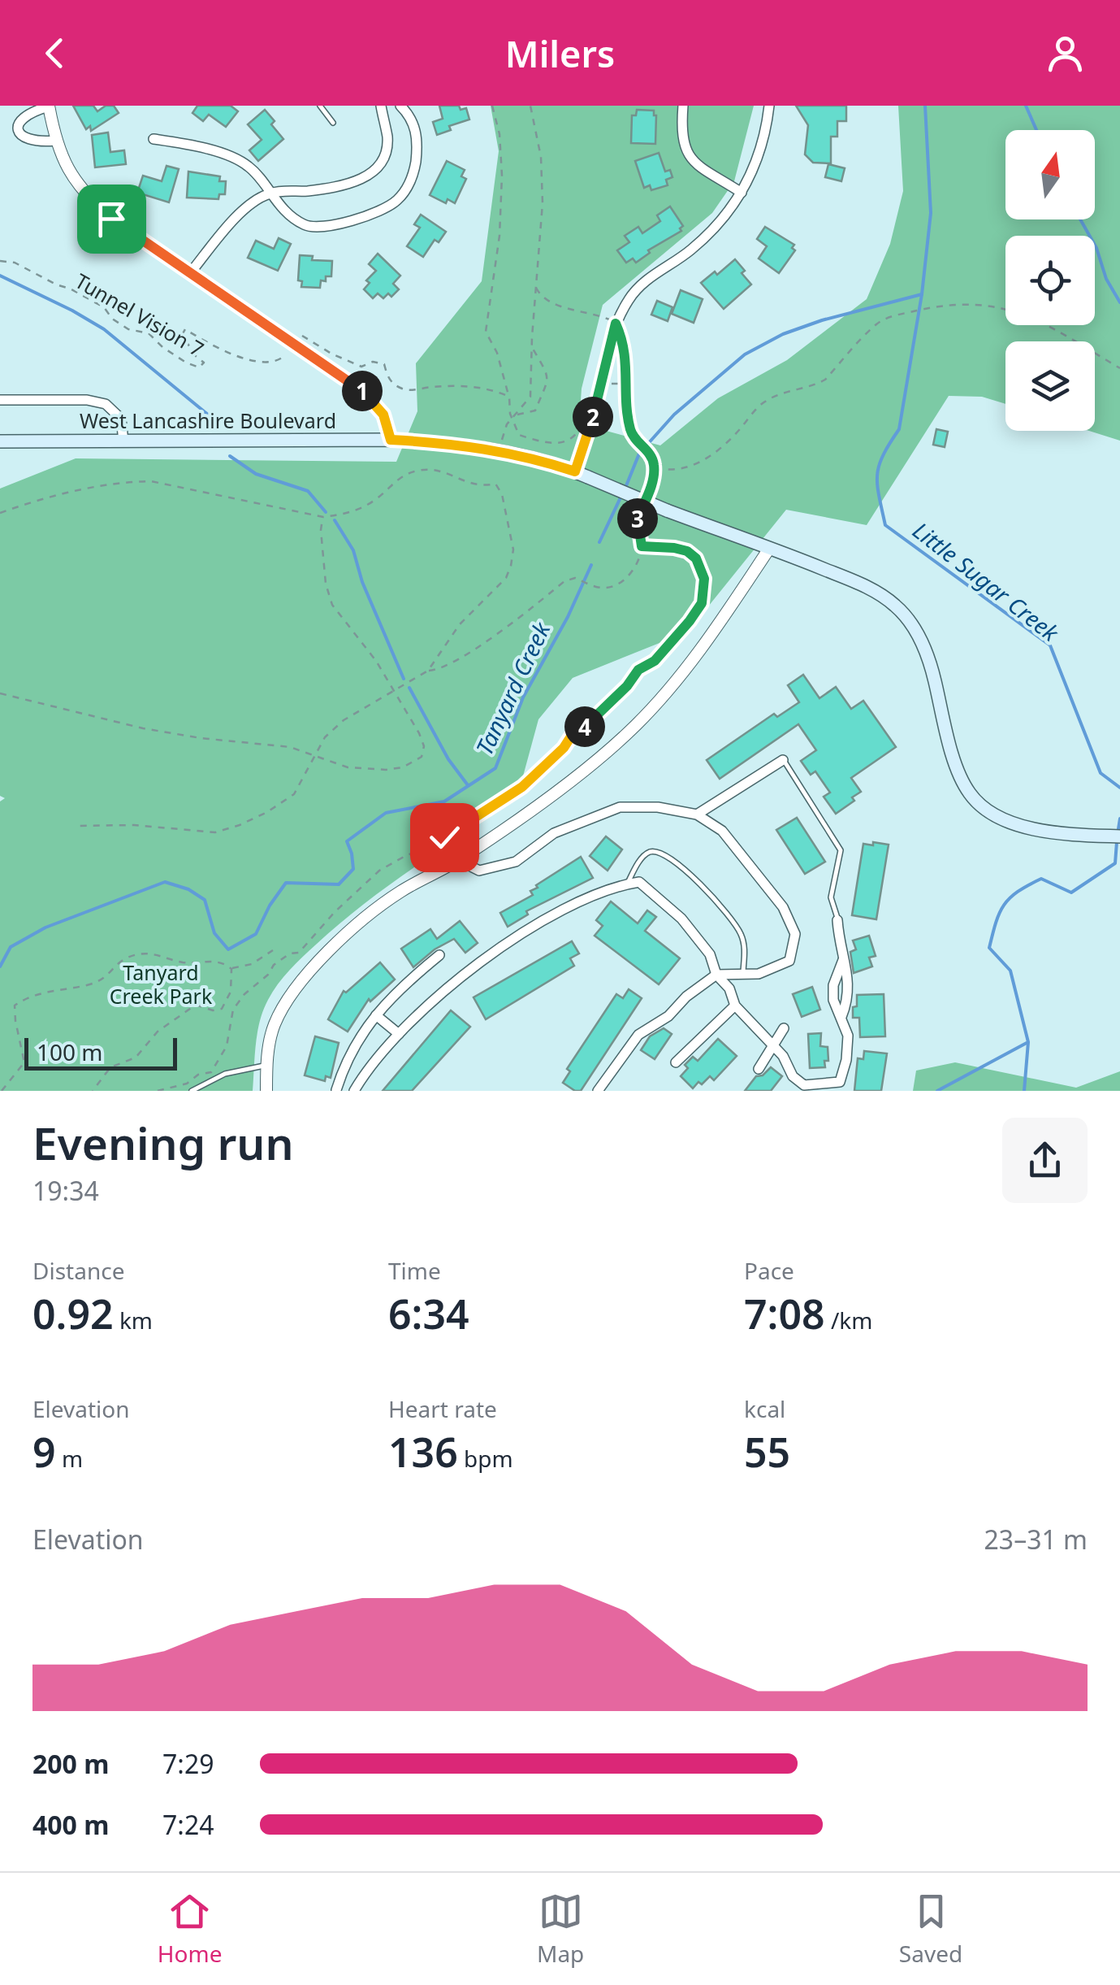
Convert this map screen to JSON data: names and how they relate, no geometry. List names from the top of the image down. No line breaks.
{"streets":{"main road":["West Lancashire Boulevard"],"path":["Tunnel Vision 7"]},"water":["Little Sugar Creek","Tanyard Creek"],"parks":["Tanyard Creek Park"],"scale_bar":"100 m","north":"top","page":{"header":"Milers","pins":["1","2","3","4"],"scale":"100 m","heading":["Evening run","19:34"],"stats":[["Distance","0.92 km"],["Time","6:34"],["Pace","7:08 /km"],["Elevation","9 m"],["Heart rate","136 bpm"],["kcal","55"]],"chart":["Elevation","23–31 m"],"list":[{"name":"200 m","note":"7:29"},{"name":"400 m","note":"7:24"}],"tabs":["Home","Map","Saved"]}}
